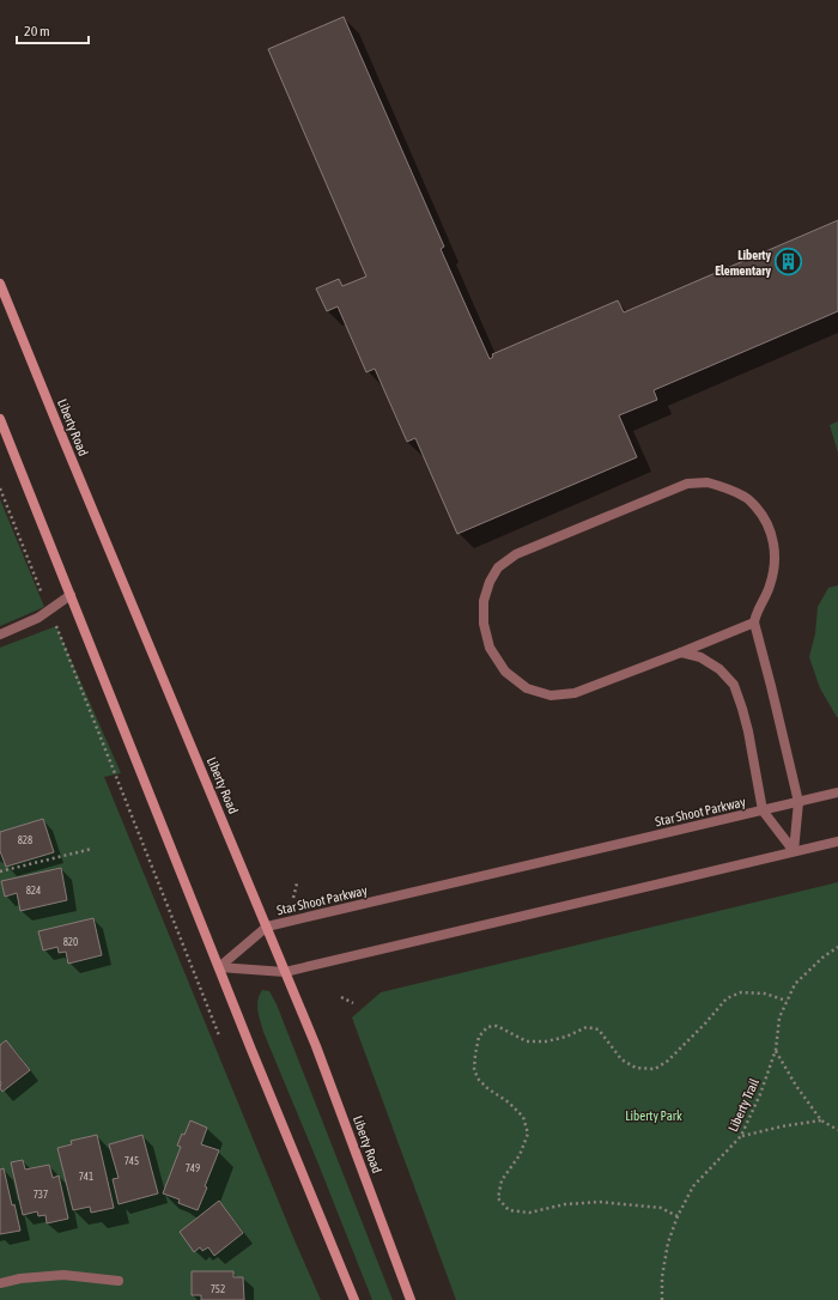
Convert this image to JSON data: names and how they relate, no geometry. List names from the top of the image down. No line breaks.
{"streets":{"main road":["Liberty Road"],"street":["Star Shoot Parkway"],"path":["Liberty Trail"]},"crossings":[["Liberty Road","Star Shoot Parkway"]],"parks":["Liberty Park"],"places":{"building":["Liberty Elementary"]},"house_numbers":["828","824","820","745","749","741","737","752"],"scale_bar":"20 m"}
